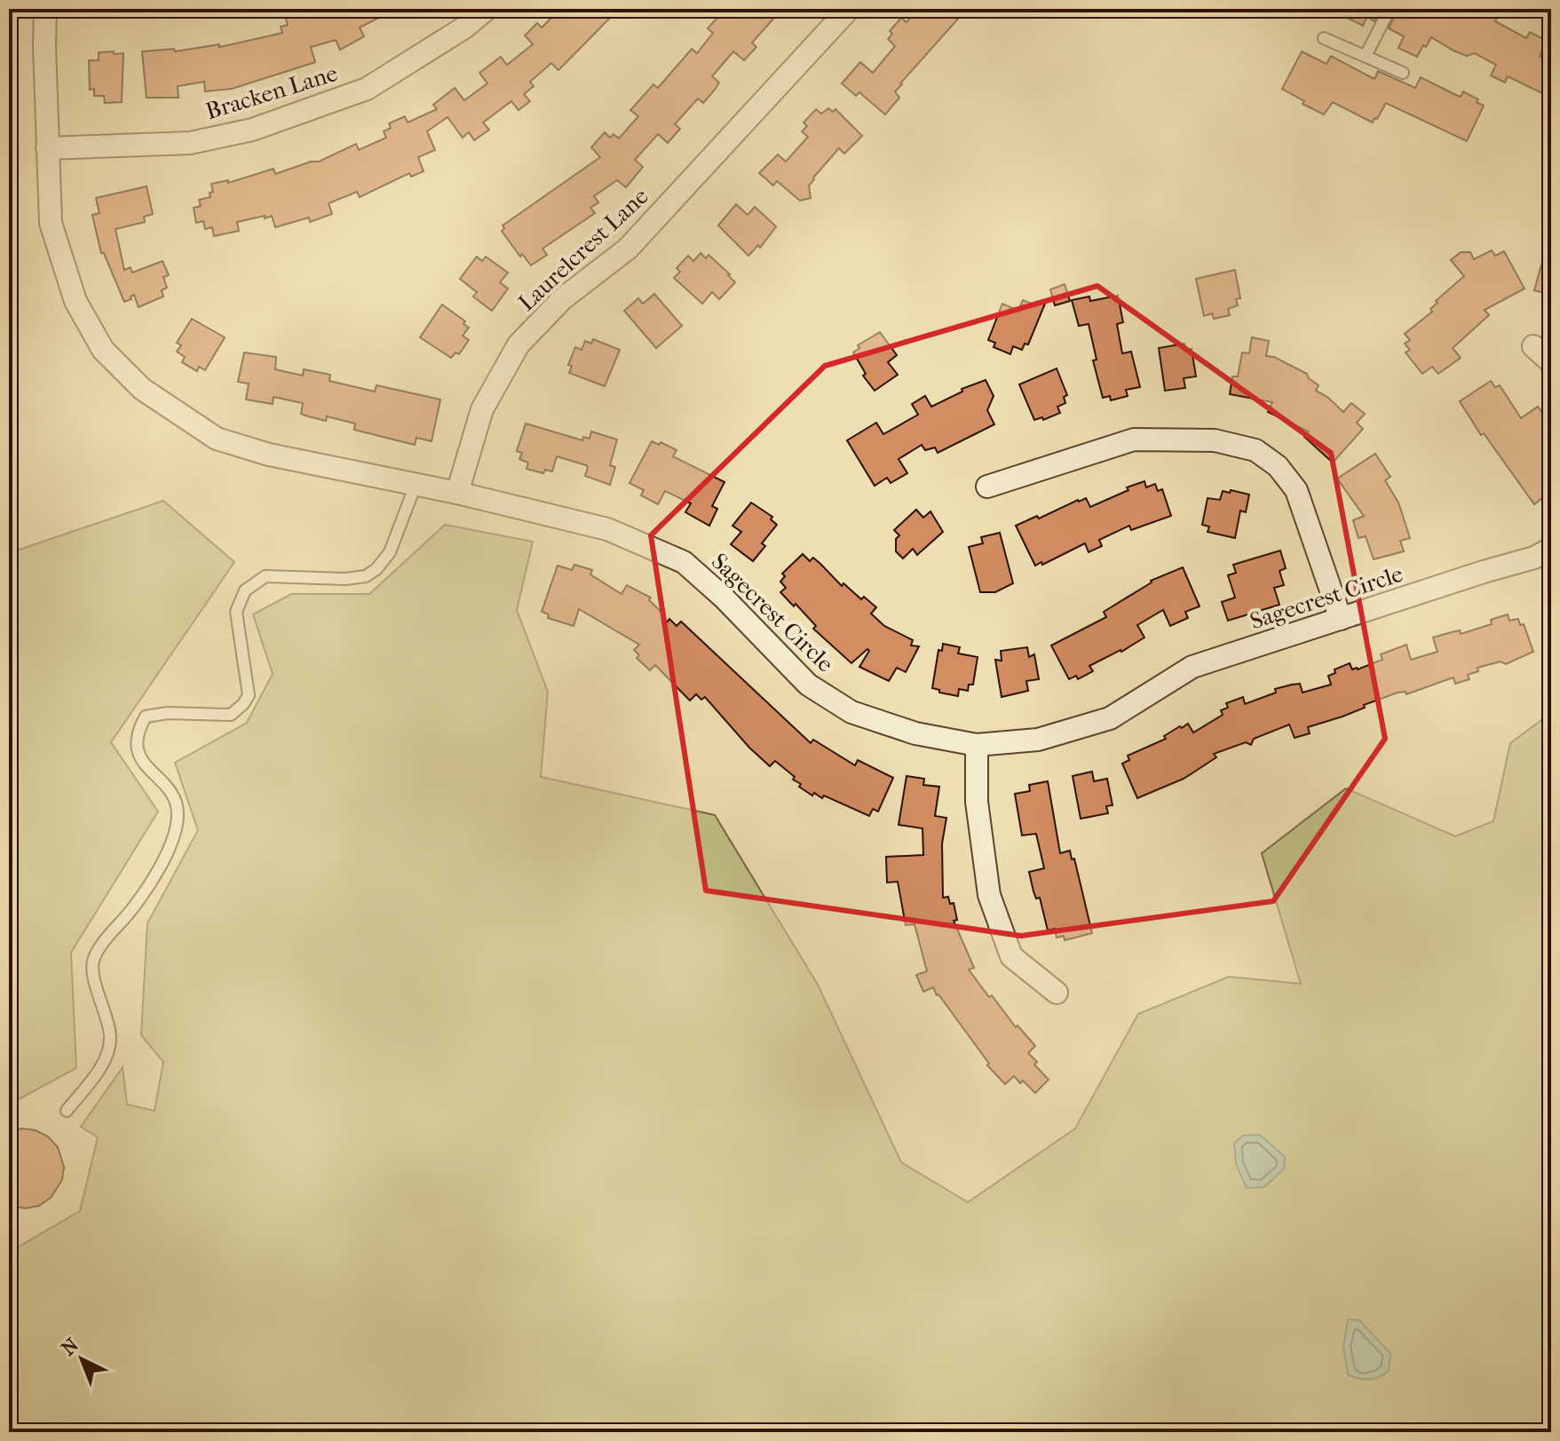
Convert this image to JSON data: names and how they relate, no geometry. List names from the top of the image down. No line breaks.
{"streets":{"street":["Bracken Lane","Laurelcrest Lane","Sagecrest Circle"]},"crossings":[["Bracken Lane","Sagecrest Circle"],["Laurelcrest Lane","Sagecrest Circle"]],"north":"top left"}
